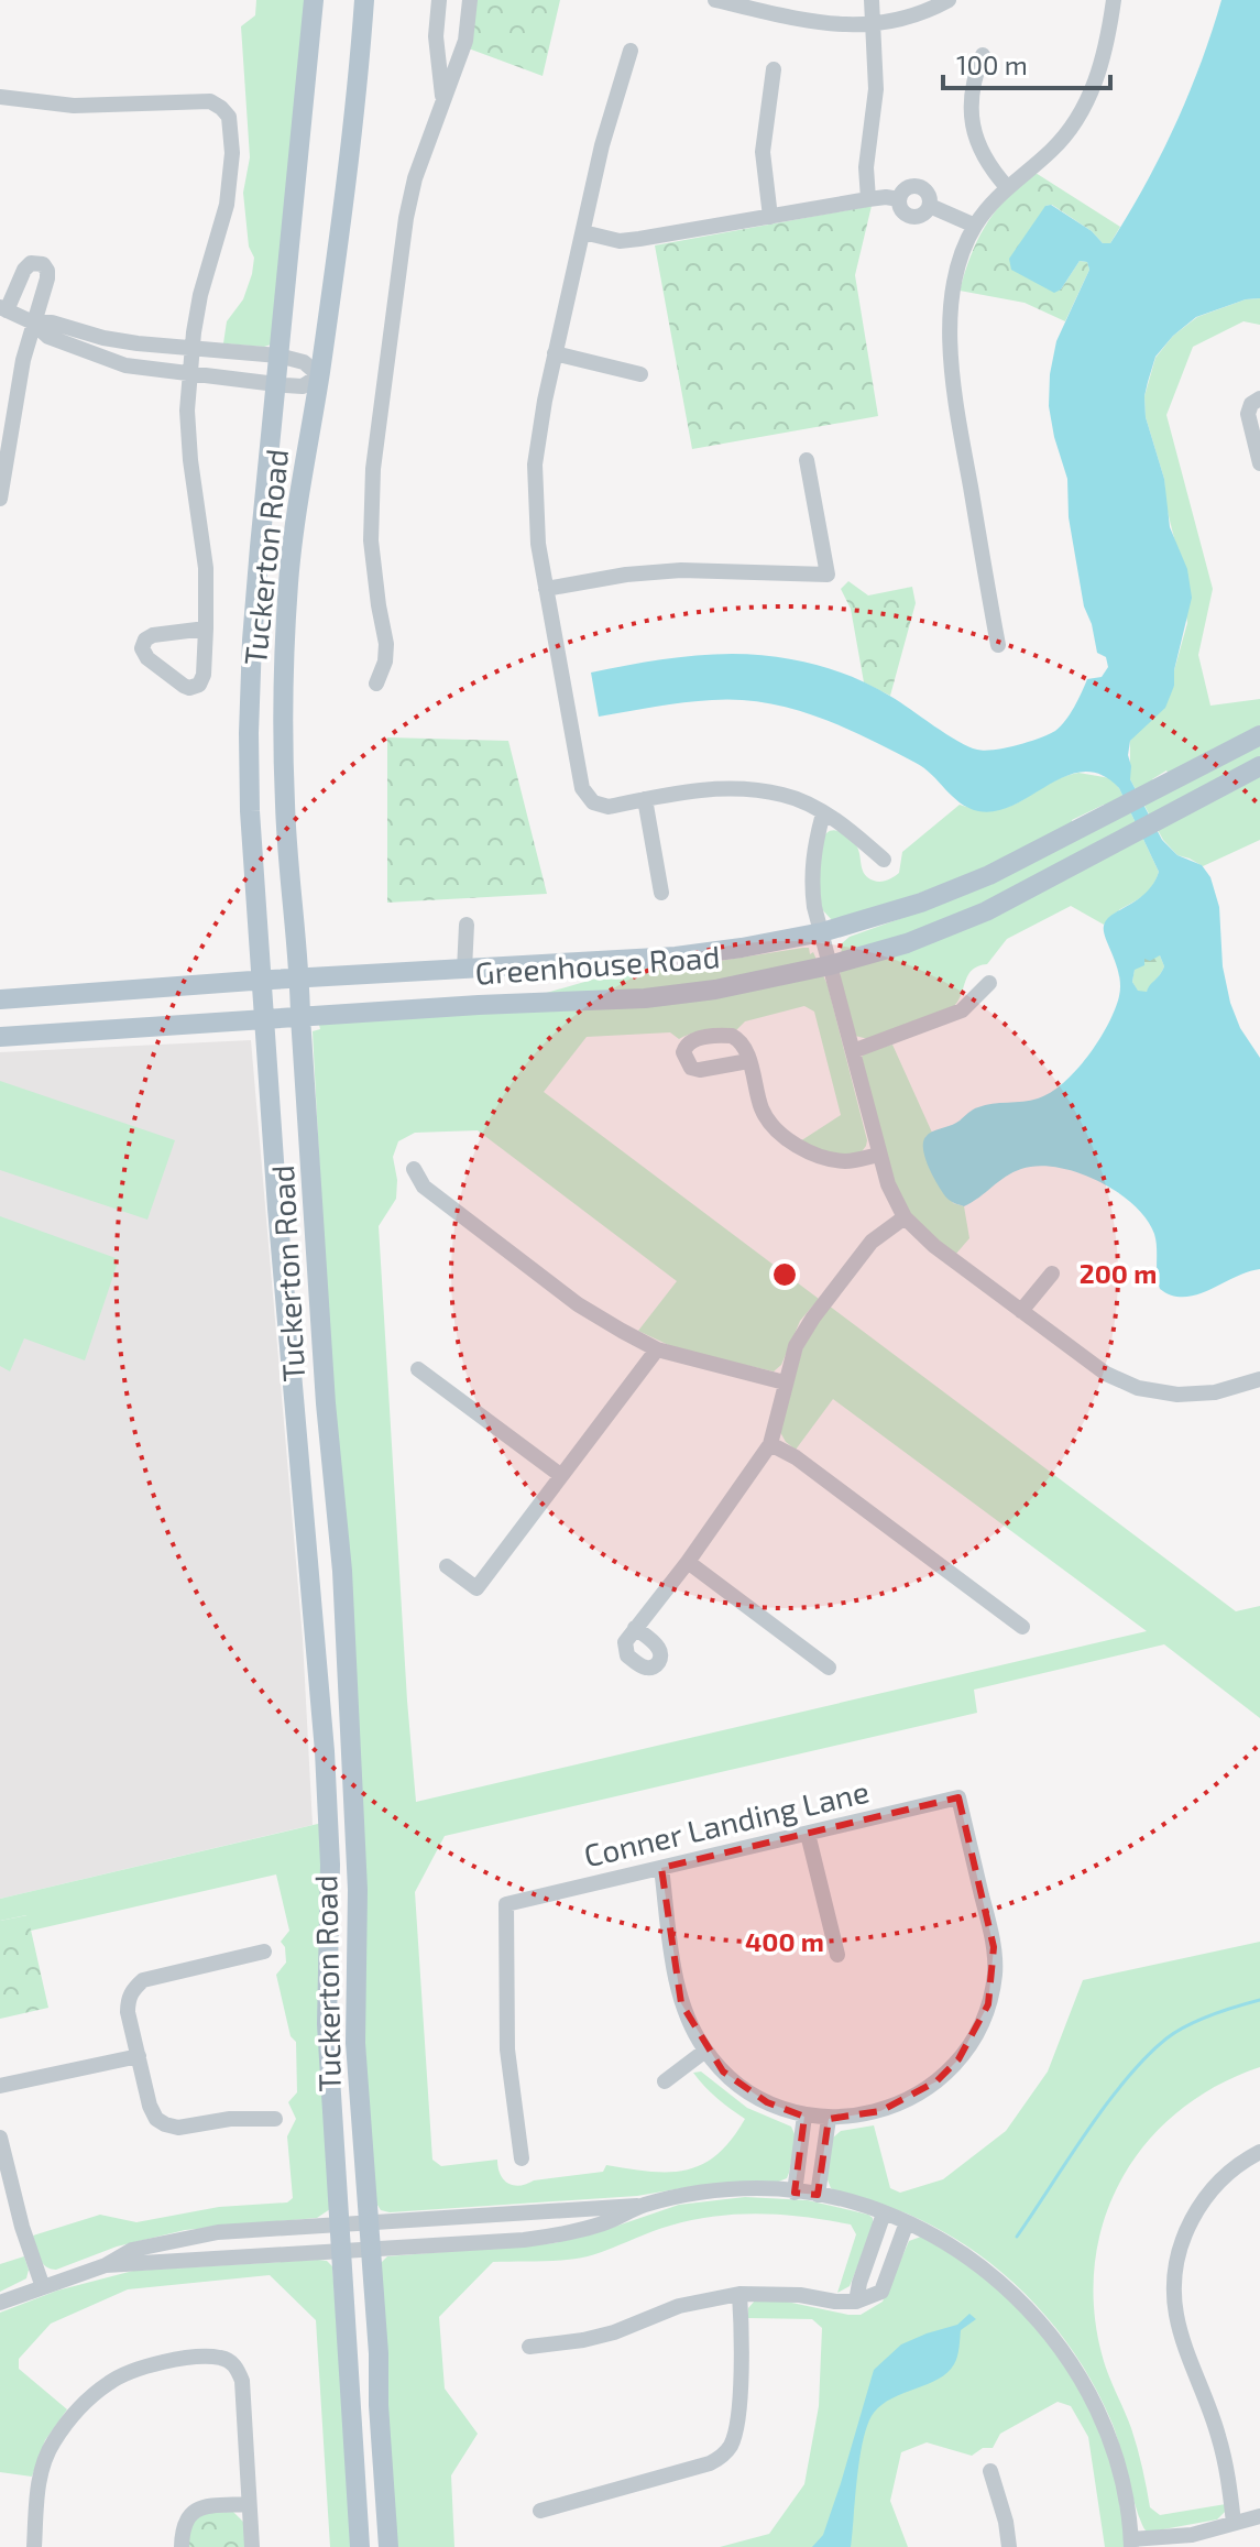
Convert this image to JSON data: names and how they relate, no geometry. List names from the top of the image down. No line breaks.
{"streets":{"main road":["Tuckerton Road","Greenhouse Road"],"street":["Conner Landing Lane"]},"crossings":[["Tuckerton Road","Greenhouse Road"]],"scale_bar":"100 m","rings":["200 m","400 m"]}
